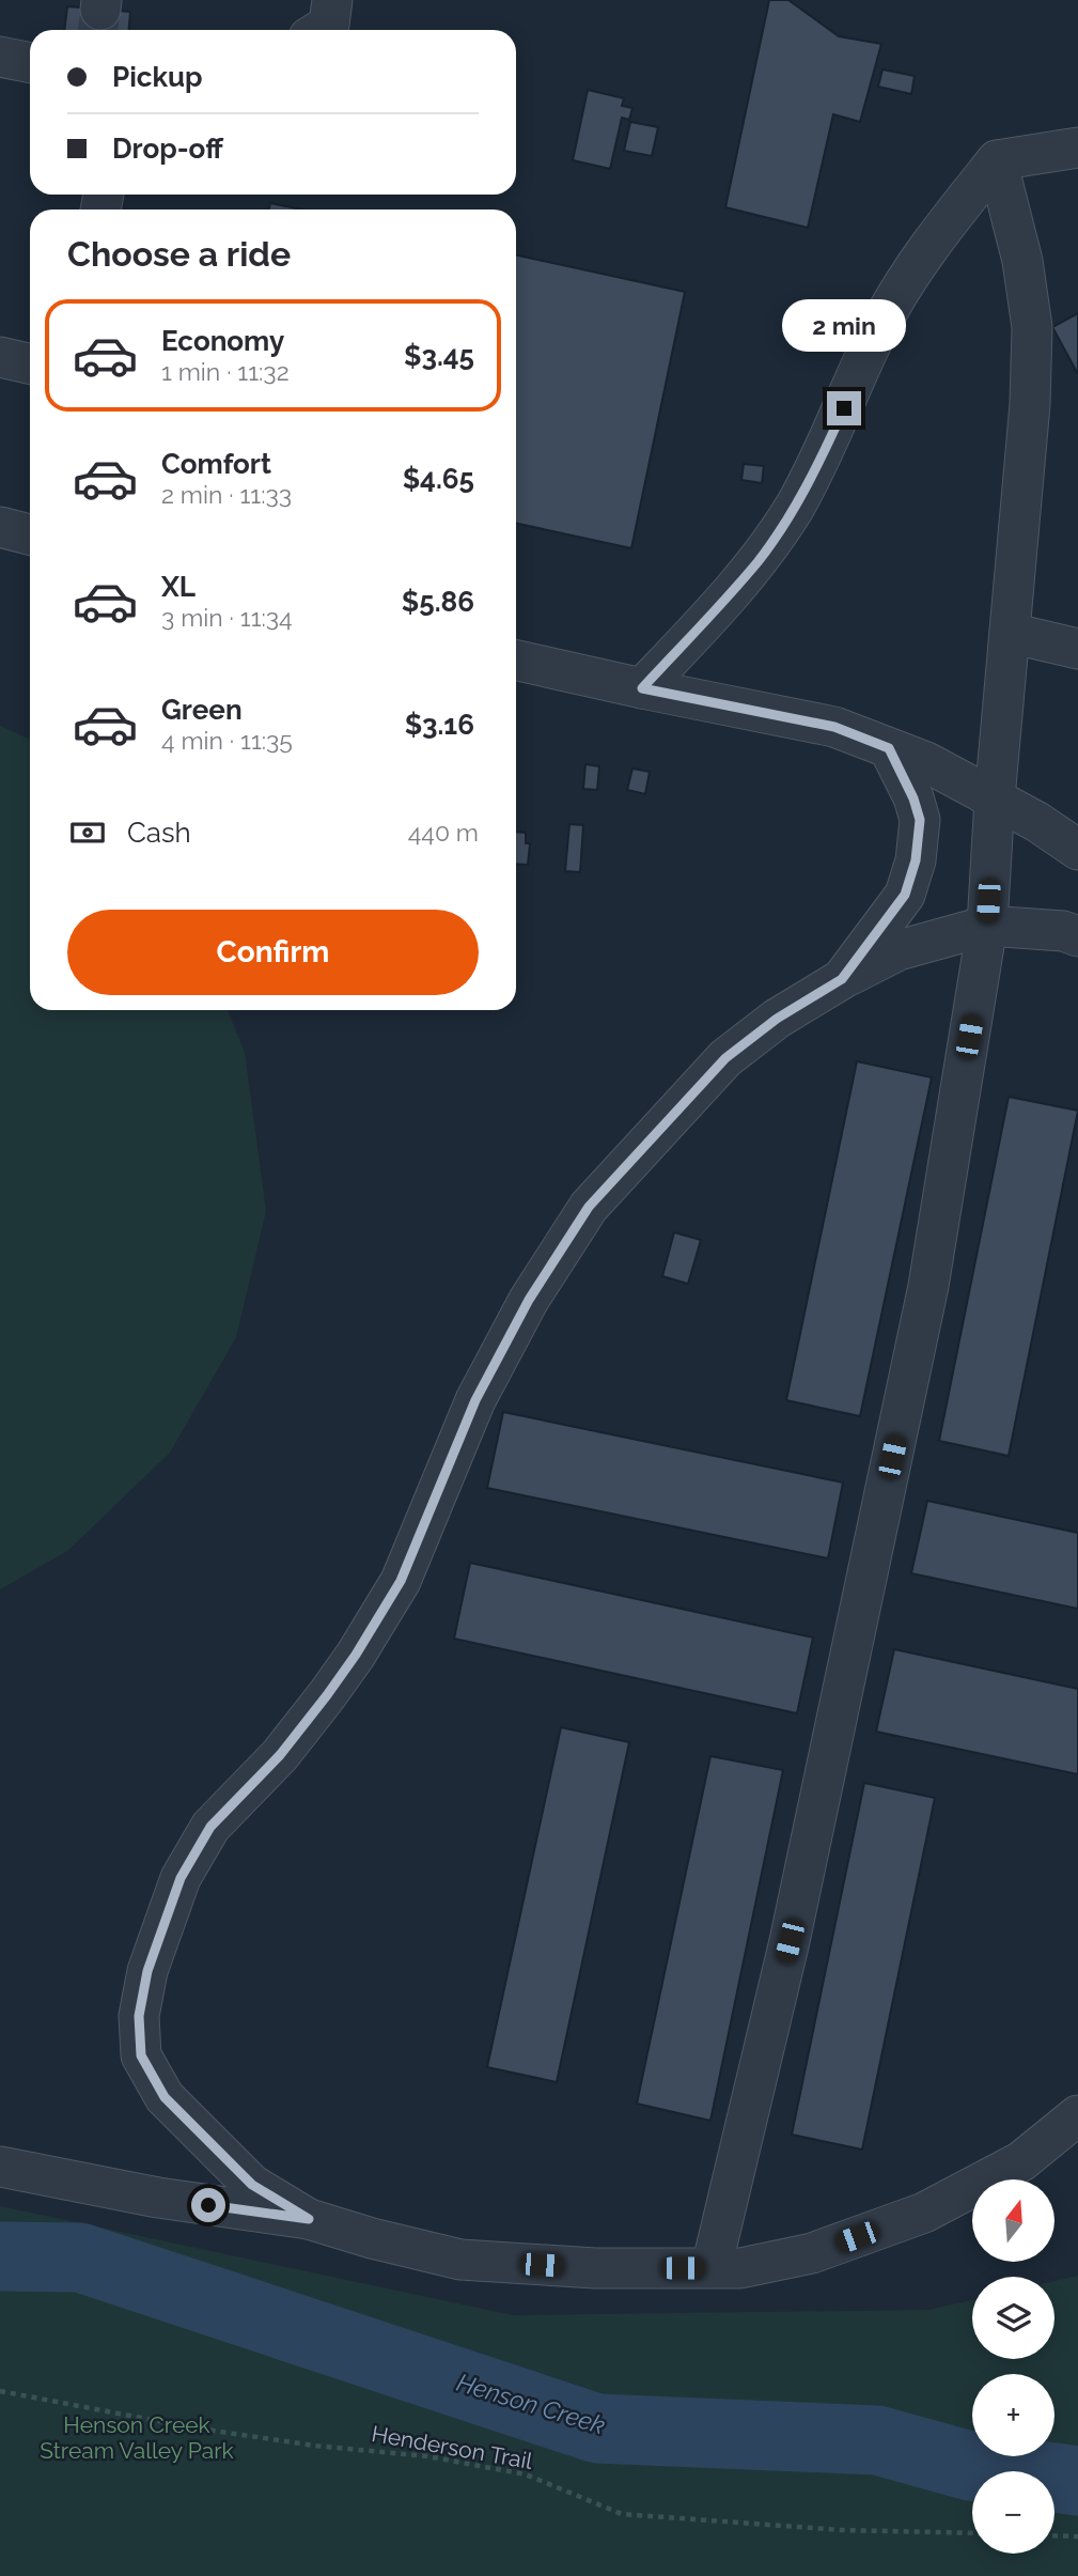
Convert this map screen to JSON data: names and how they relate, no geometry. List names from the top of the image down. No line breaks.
{"streets":{"path":["Henderson Trail"]},"water":["Henson Creek"],"parks":["Henson Creek Stream Valley Park"],"north":"top","page":{"banner":["Pickup","Drop-off"],"heading":"Choose a ride","bubble":"2 min","list":[{"name":"Economy","note":"1 min · 11:32","value":"$3.45"},{"name":"Comfort","note":"2 min · 11:33","value":"$4.65"},{"name":"XL","note":"3 min · 11:34","value":"$5.86"},{"name":"Green","note":"4 min · 11:35","value":"$3.16"}],"pay":["Cash","440 m"],"buttons":"Confirm","map_buttons":["+","−"]}}
